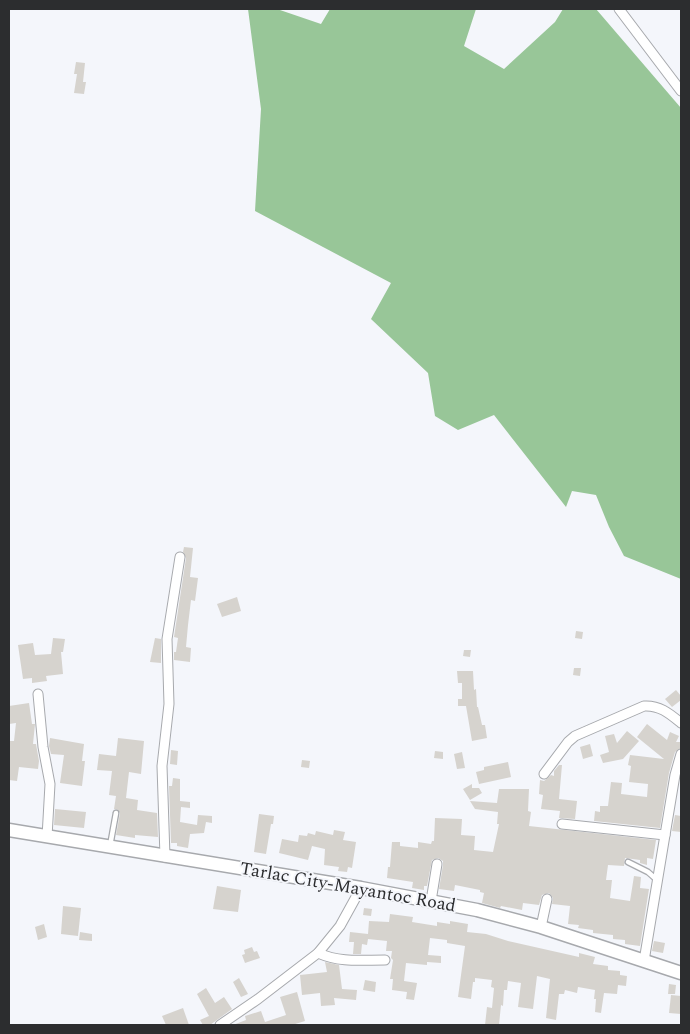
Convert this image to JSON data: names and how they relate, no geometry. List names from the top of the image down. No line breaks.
{"streets":{"main road":["Tarlac City-Mayantoc Road"]}}
